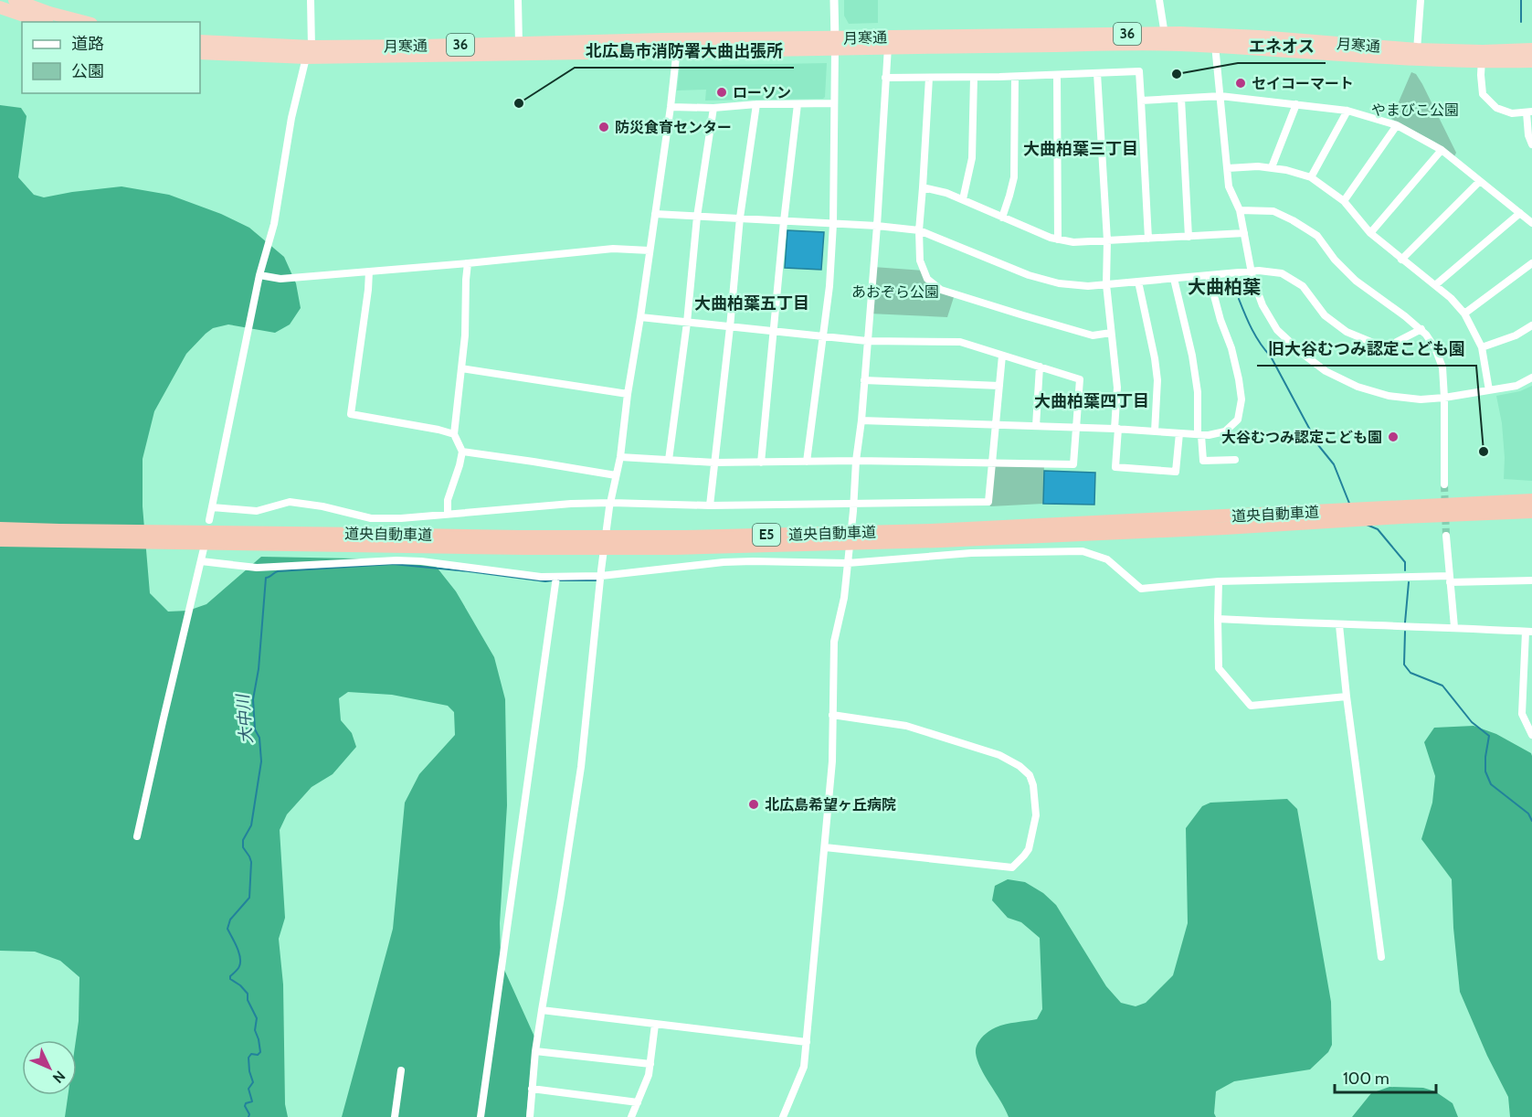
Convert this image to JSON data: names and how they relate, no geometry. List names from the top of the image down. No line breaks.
{"streets":{"highway":["36","月寒通","道央自動車道","E5"]},"districts":["大曲柏葉三丁目","大曲柏葉","大曲柏葉五丁目","大曲柏葉四丁目"],"water":["大中川"],"parks":["やまびこ公園","あおぞら公園"],"places":["エネオス","セイコーマート","ローソン","北広島市消防署大曲出張所","防災食育センター","大谷むつみ認定こども園","旧大谷むつみ認定こども園","北広島希望ヶ丘病院"],"legend":["道路","公園"],"scale_bar":"100 m","north":"bottom right"}
